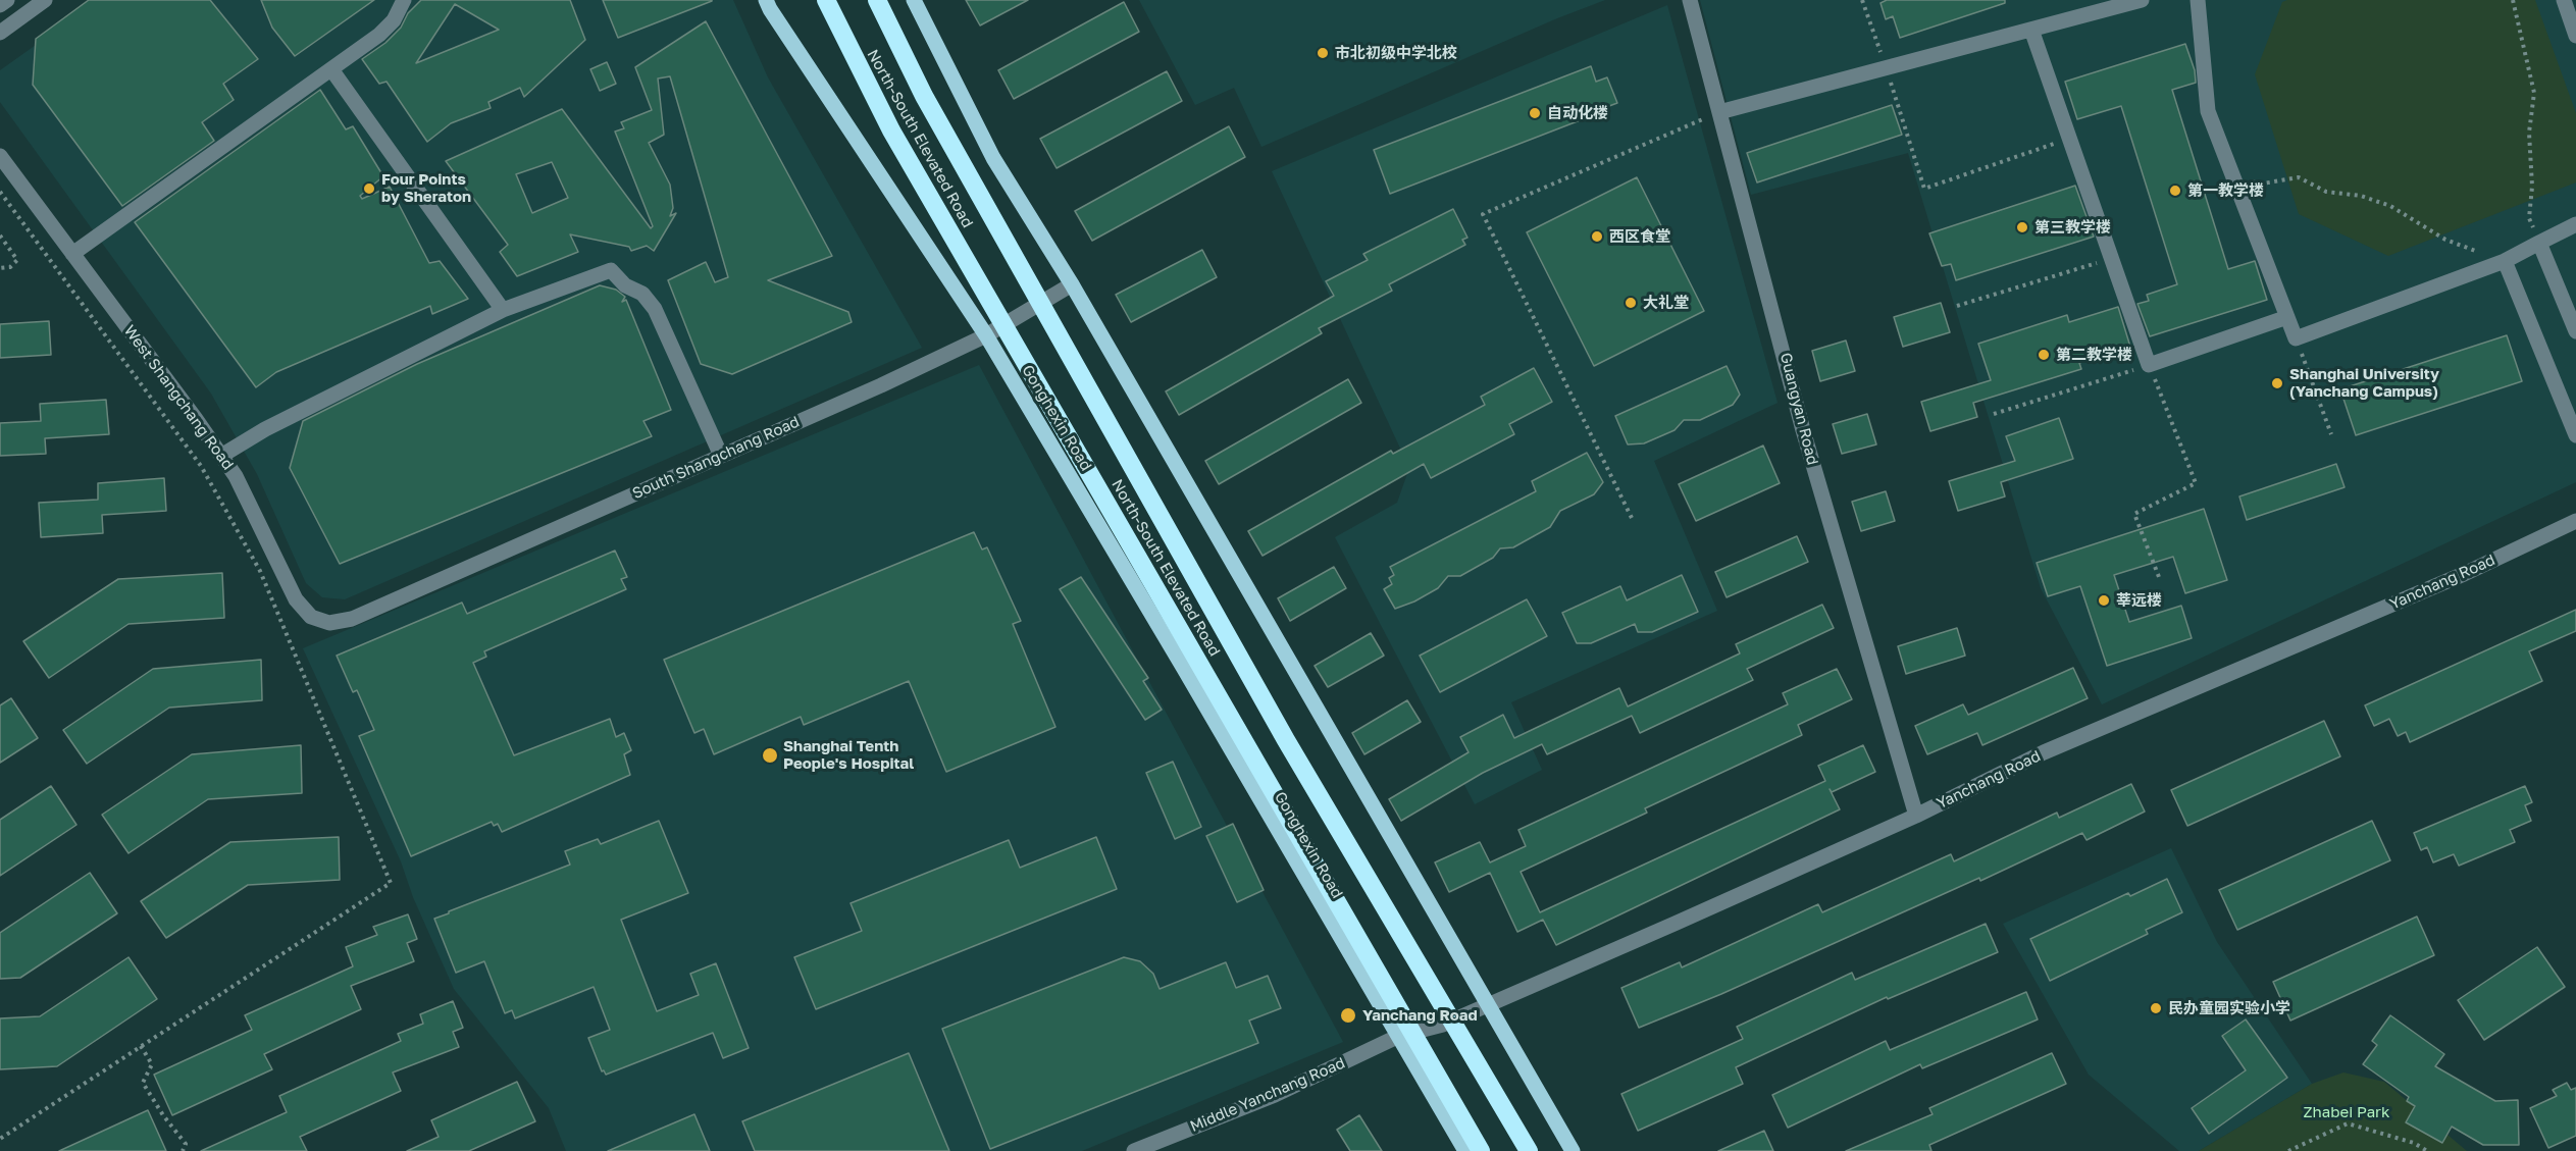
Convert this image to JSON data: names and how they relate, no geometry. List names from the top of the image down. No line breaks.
{"streets":{"highway":["North-South Elevated Road"],"main road":["Gonghexin Road"],"street":["West Shangchang Road","Guangyan Road","South Shangchang Road","Yanchang Road","Middle Yanchang Road"]},"crossings":[["West Shangchang Road","South Shangchang Road"],["Guangyan Road","Yanchang Road"],["Gonghexin Road","South Shangchang Road"],["Gonghexin Road","Yanchang Road"],["Gonghexin Road","Middle Yanchang Road"],["Yanchang Road","Middle Yanchang Road"]],"parks":["Zhabei Park"],"places":["市北初级中学北校","自动化楼","Four Points by Sheraton","第一教学楼","第三教学楼","西区食堂","大礼堂","第二教学楼","Shanghai University (Yanchang Campus)","莘远楼","Shanghai Tenth People's Hospital","民办童园实验小学","Yanchang Road"]}
